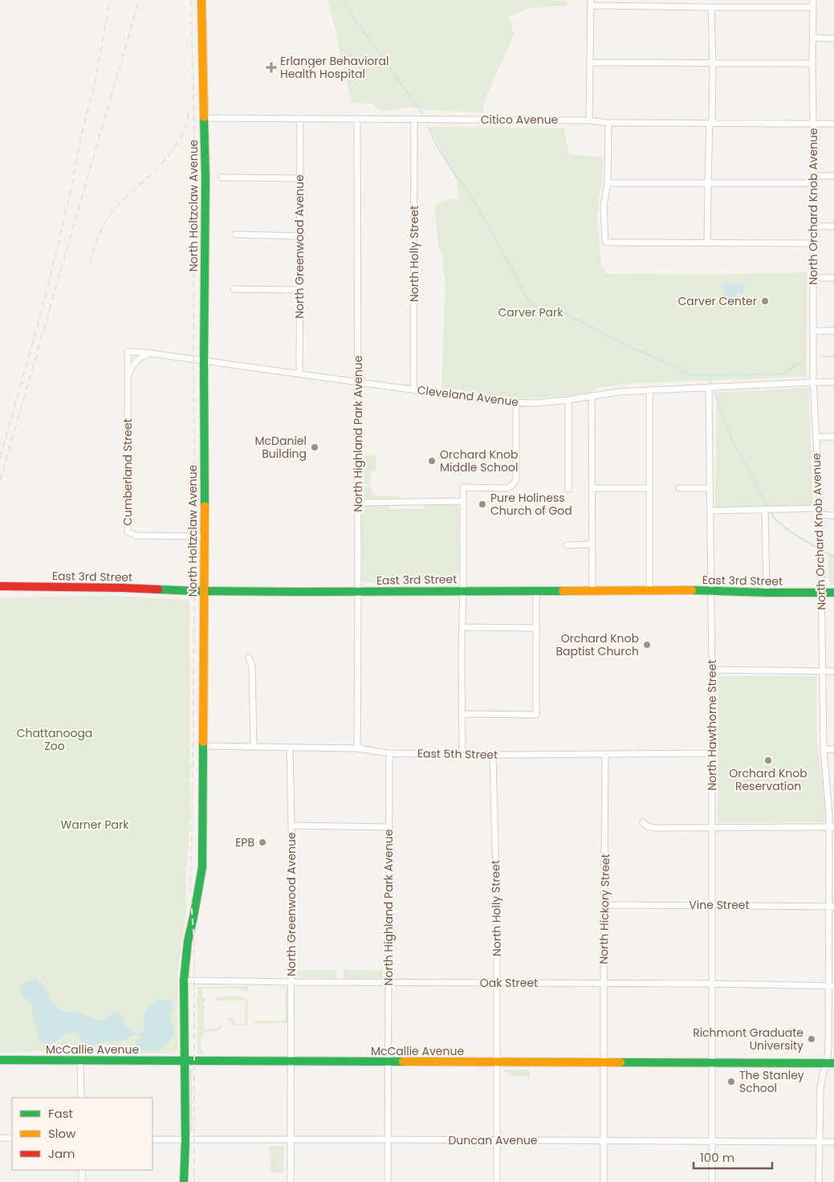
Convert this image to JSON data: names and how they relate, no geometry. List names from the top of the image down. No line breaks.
{"streets":{"main road":["North Holtzclaw Avenue","East 3rd Street","McCallie Avenue"],"street":["Citico Avenue","North Orchard Knob Avenue","North Greenwood Avenue","North Holly Street","Cleveland Avenue","North Highland Park Avenue","Cumberland Street","North Hawthorne Street","East 5th Street","Vine Street","North Hickory Street","Oak Street","Duncan Avenue"]},"crossings":[["Citico Avenue","North Holtzclaw Avenue"],["Citico Avenue","North Orchard Knob Avenue"],["Citico Avenue","North Greenwood Avenue"],["Citico Avenue","North Holly Street"],["Citico Avenue","North Highland Park Avenue"],["North Holtzclaw Avenue","Cleveland Avenue"],["North Holtzclaw Avenue","Cumberland Street"],["North Holtzclaw Avenue","East 3rd Street"],["North Holtzclaw Avenue","East 5th Street"],["North Holtzclaw Avenue","Oak Street"],["North Holtzclaw Avenue","McCallie Avenue"],["North Holtzclaw Avenue","Duncan Avenue"],["North Orchard Knob Avenue","Cleveland Avenue"],["North Orchard Knob Avenue","East 3rd Street"],["North Orchard Knob Avenue","Vine Street"],["North Orchard Knob Avenue","Oak Street"],["North Orchard Knob Avenue","McCallie Avenue"],["North Orchard Knob Avenue","Duncan Avenue"],["North Greenwood Avenue","Cleveland Avenue"],["North Greenwood Avenue","East 5th Street"],["North Greenwood Avenue","Oak Street"],["North Greenwood Avenue","McCallie Avenue"],["North Greenwood Avenue","Duncan Avenue"],["North Holly Street","Cleveland Avenue"],["North Holly Street","East 5th Street"],["North Holly Street","Oak Street"],["North Holly Street","McCallie Avenue"],["North Holly Street","Duncan Avenue"],["Cleveland Avenue","North Highland Park Avenue"],["Cleveland Avenue","Cumberland Street"],["Cleveland Avenue","North Hawthorne Street"],["North Highland Park Avenue","East 3rd Street"],["North Highland Park Avenue","East 5th Street"],["North Highland Park Avenue","Oak Street"],["North Highland Park Avenue","McCallie Avenue"],["North Highland Park Avenue","Duncan Avenue"],["East 3rd Street","North Hawthorne Street"],["North Hawthorne Street","East 5th Street"],["North Hawthorne Street","Vine Street"],["North Hawthorne Street","Oak Street"],["North Hawthorne Street","McCallie Avenue"],["North Hawthorne Street","Duncan Avenue"],["East 5th Street","North Hickory Street"],["Vine Street","North Hickory Street"],["North Hickory Street","Oak Street"],["North Hickory Street","McCallie Avenue"],["North Hickory Street","Duncan Avenue"]],"parks":["Carver Park","Chattanooga Zoo","Warner Park"],"places":{"health":["Erlanger Behavioral Health Hospital"],"other":["Carver Center","McDaniel Building","Orchard Knob Middle School","Pure Holiness Church of God","Orchard Knob Baptist Church","Orchard Knob Reservation","EPB","Richmont Graduate University","The Stanley School"]},"legend":["Fast","Slow","Jam"],"scale_bar":"100 m"}
